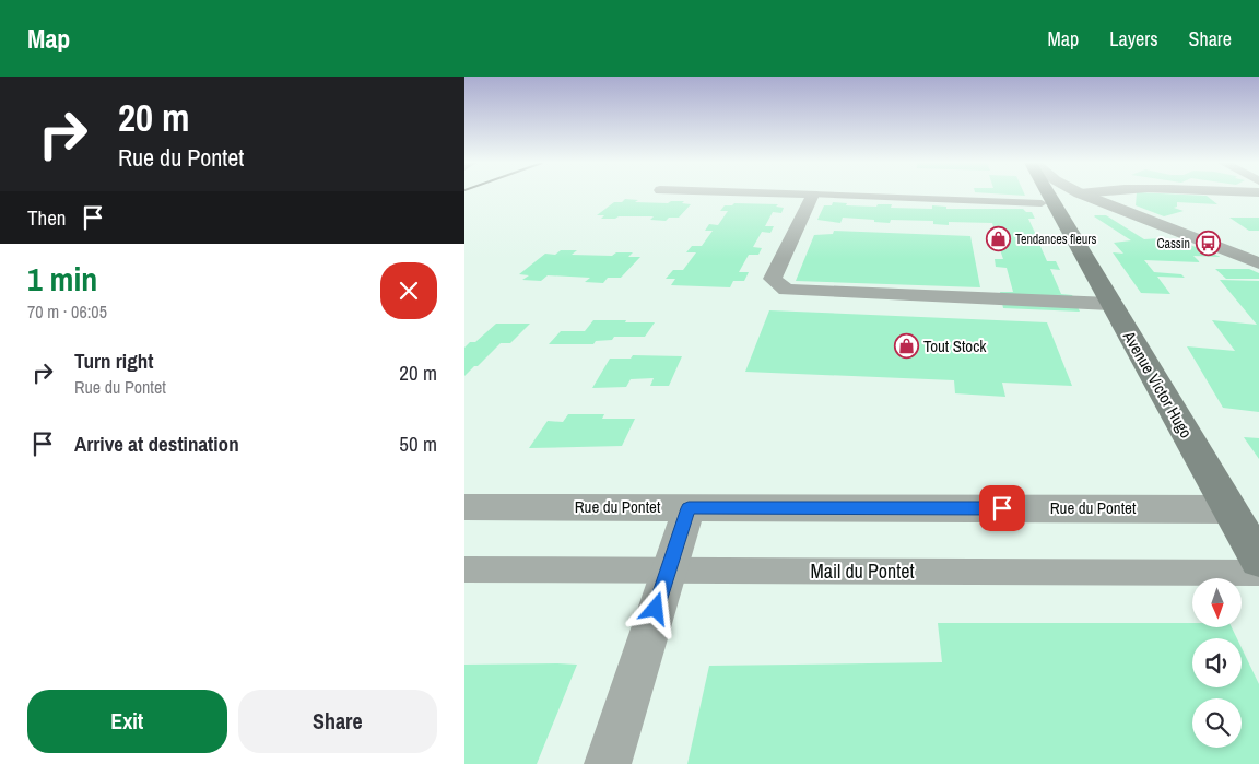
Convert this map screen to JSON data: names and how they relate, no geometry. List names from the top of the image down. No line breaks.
{"streets":{"main road":["Avenue Victor Hugo"],"street":["Rue du Pontet","Mail du Pontet"]},"crossings":[["Avenue Victor Hugo","Rue du Pontet"]],"places":{"shop":["Tendances fleurs","Tout Stock"],"bus stop":["Cassin"]},"north":"bottom","page":{"header":"Map","nav":["Map","Layers","Share"],"turn":["20 m","Rue du Pontet"],"then":"Then","heading":["1 min","70 m · 06:05"],"list":[{"name":"Turn right","note":"Rue du Pontet","value":"20 m"},{"name":"Arrive at destination","value":"50 m"}],"buttons":["Exit","Share"]}}
